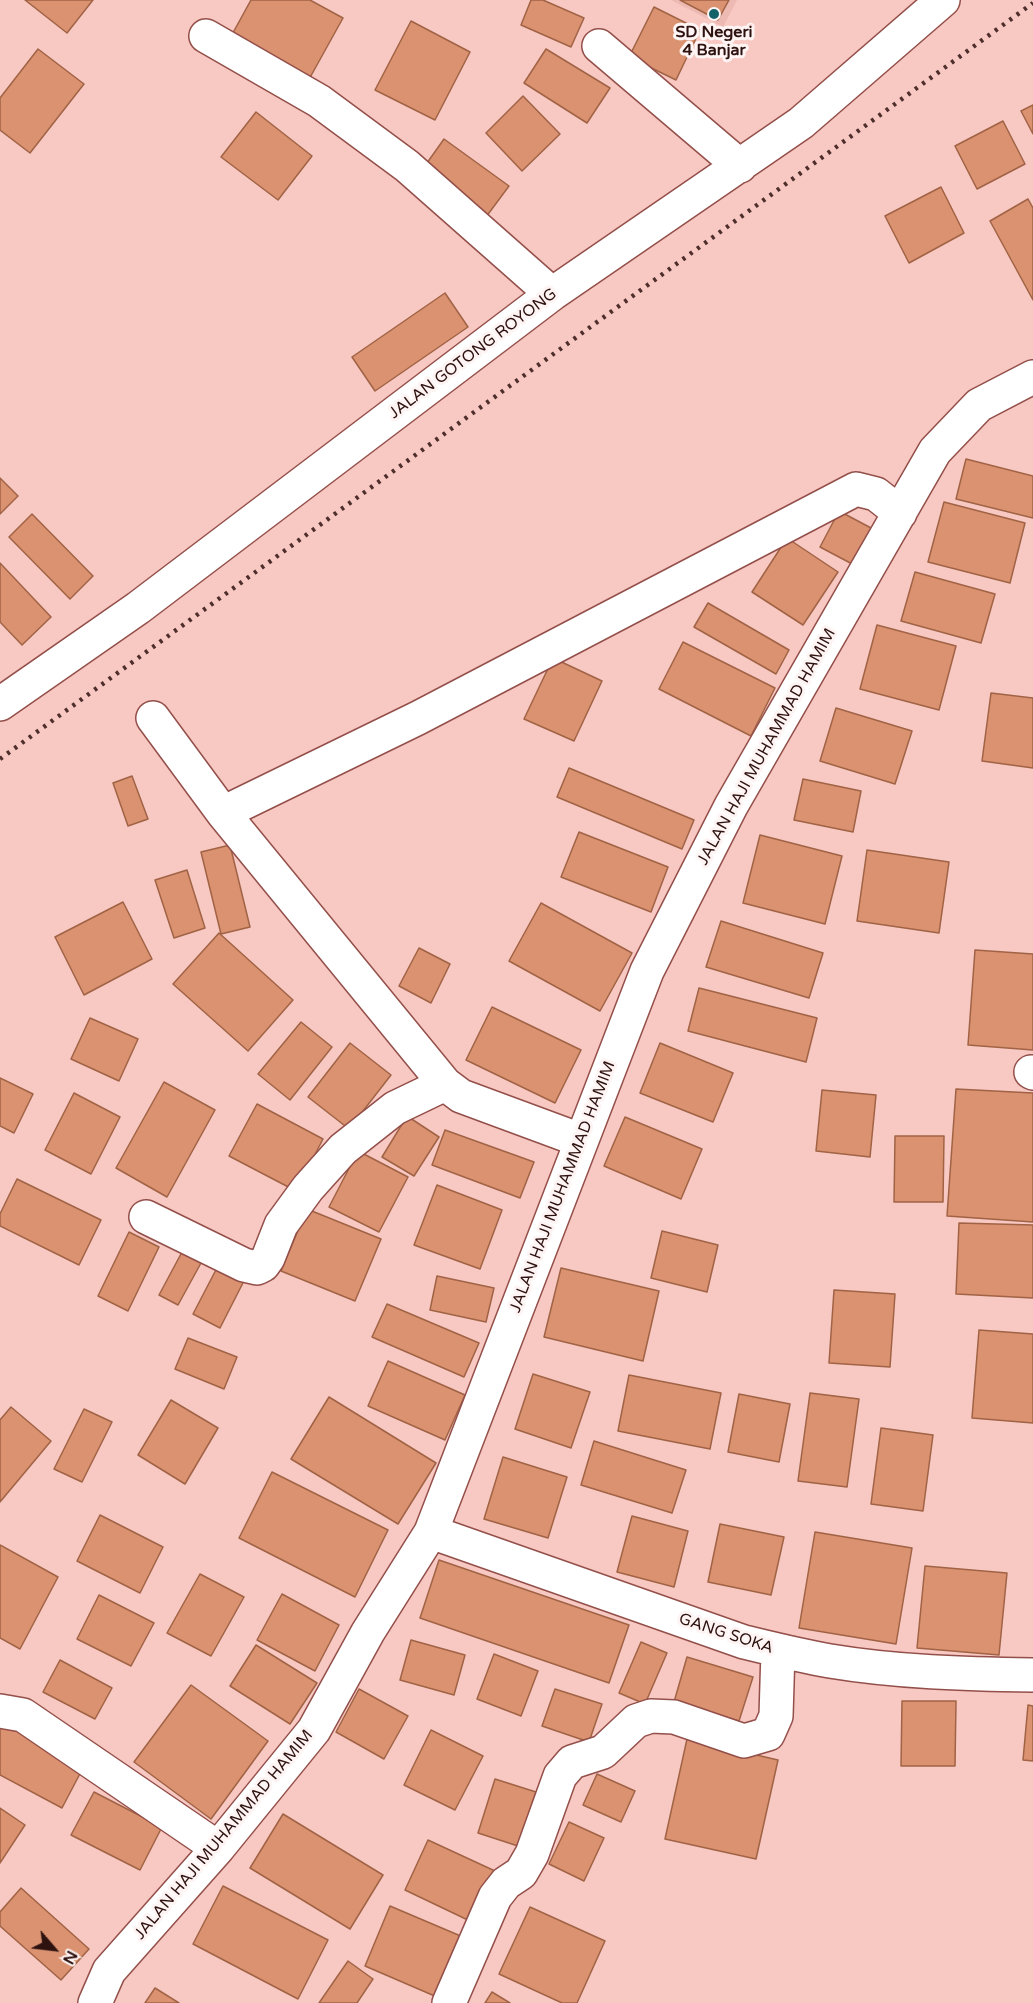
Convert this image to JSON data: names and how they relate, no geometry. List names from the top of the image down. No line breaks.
{"streets":{"street":["JALAN GOTONG ROYONG","JALAN HAJI MUHAMMAD HAMIM","GANG SOKA"]},"crossings":[["JALAN HAJI MUHAMMAD HAMIM","GANG SOKA"]],"places":["SD Negeri 4 Banjar"],"north":"bottom right"}
